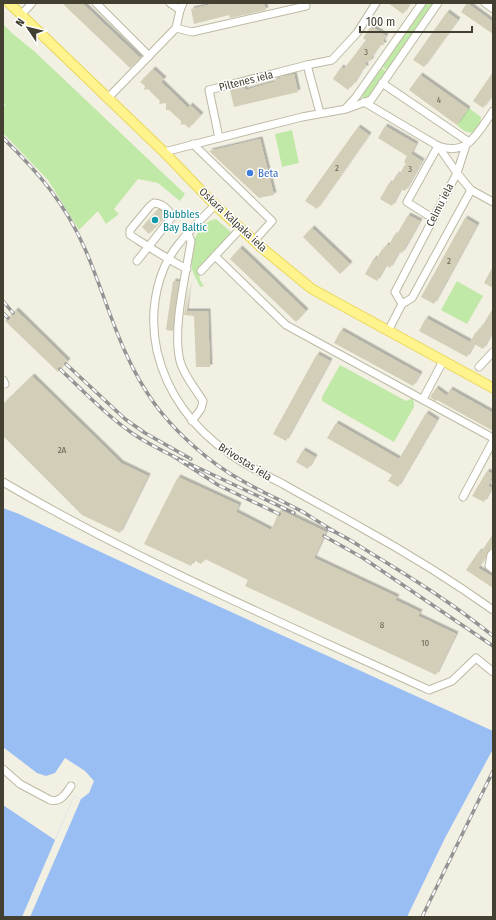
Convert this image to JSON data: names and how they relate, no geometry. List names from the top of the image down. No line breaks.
{"streets":{"main road":["Oskara Kalpaka iela"],"street":["Piltenes iela","Celmu iela","Brīvostas iela"]},"crossings":[["Oskara Kalpaka iela","Brīvostas iela"]],"places":["Beta","Bubbles Bay Baltic"],"house_numbers":["3","4","2","3","2","2A","8","10"],"scale_bar":"100 m","north":"top left"}
